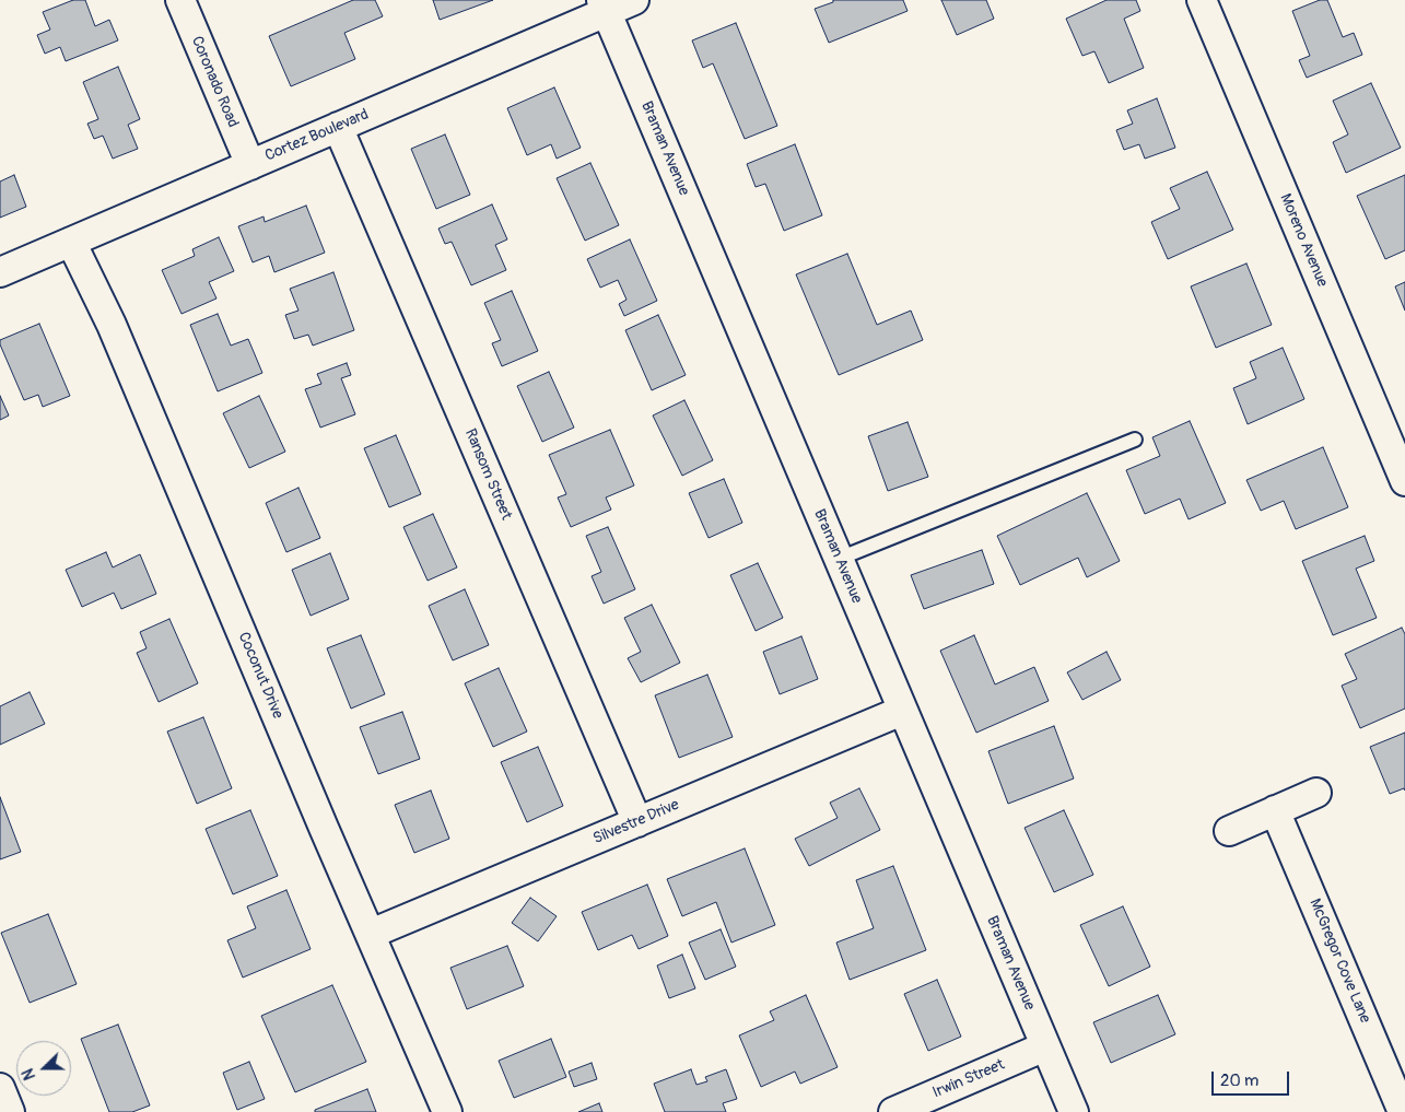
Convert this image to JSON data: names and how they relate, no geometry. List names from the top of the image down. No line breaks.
{"streets":{"street":["Coronado Road","Cortez Boulevard","Braman Avenue","Moreno Avenue","Ransom Street","Coconut Drive","Silvestre Drive","McGregor Cove Lane","Irwin Street"]},"crossings":[["Coronado Road","Cortez Boulevard"],["Cortez Boulevard","Braman Avenue"],["Cortez Boulevard","Ransom Street"],["Cortez Boulevard","Coconut Drive"],["Braman Avenue","Silvestre Drive"],["Braman Avenue","Irwin Street"],["Ransom Street","Silvestre Drive"],["Coconut Drive","Silvestre Drive"]],"scale_bar":"20 m","north":"left"}
